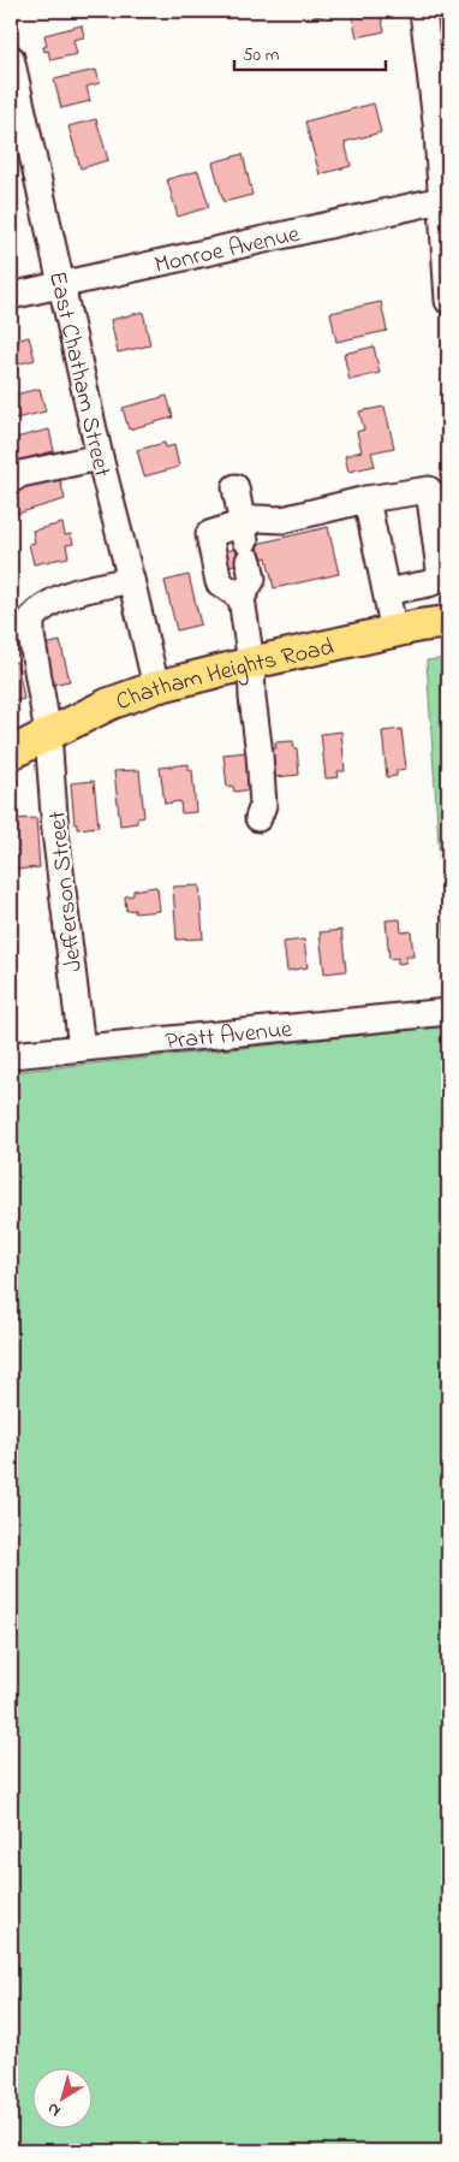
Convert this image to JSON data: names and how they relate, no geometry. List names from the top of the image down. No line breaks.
{"streets":{"main road":["Chatham Heights Road"],"street":["Monroe Avenue","East Chatham Street","Jefferson Street","Pratt Avenue"]},"crossings":[["Monroe Avenue","East Chatham Street"],["East Chatham Street","Chatham Heights Road"],["East Chatham Street","Jefferson Street"],["Chatham Heights Road","Jefferson Street"],["Jefferson Street","Pratt Avenue"]],"scale_bar":"50 m","north":"bottom left"}
